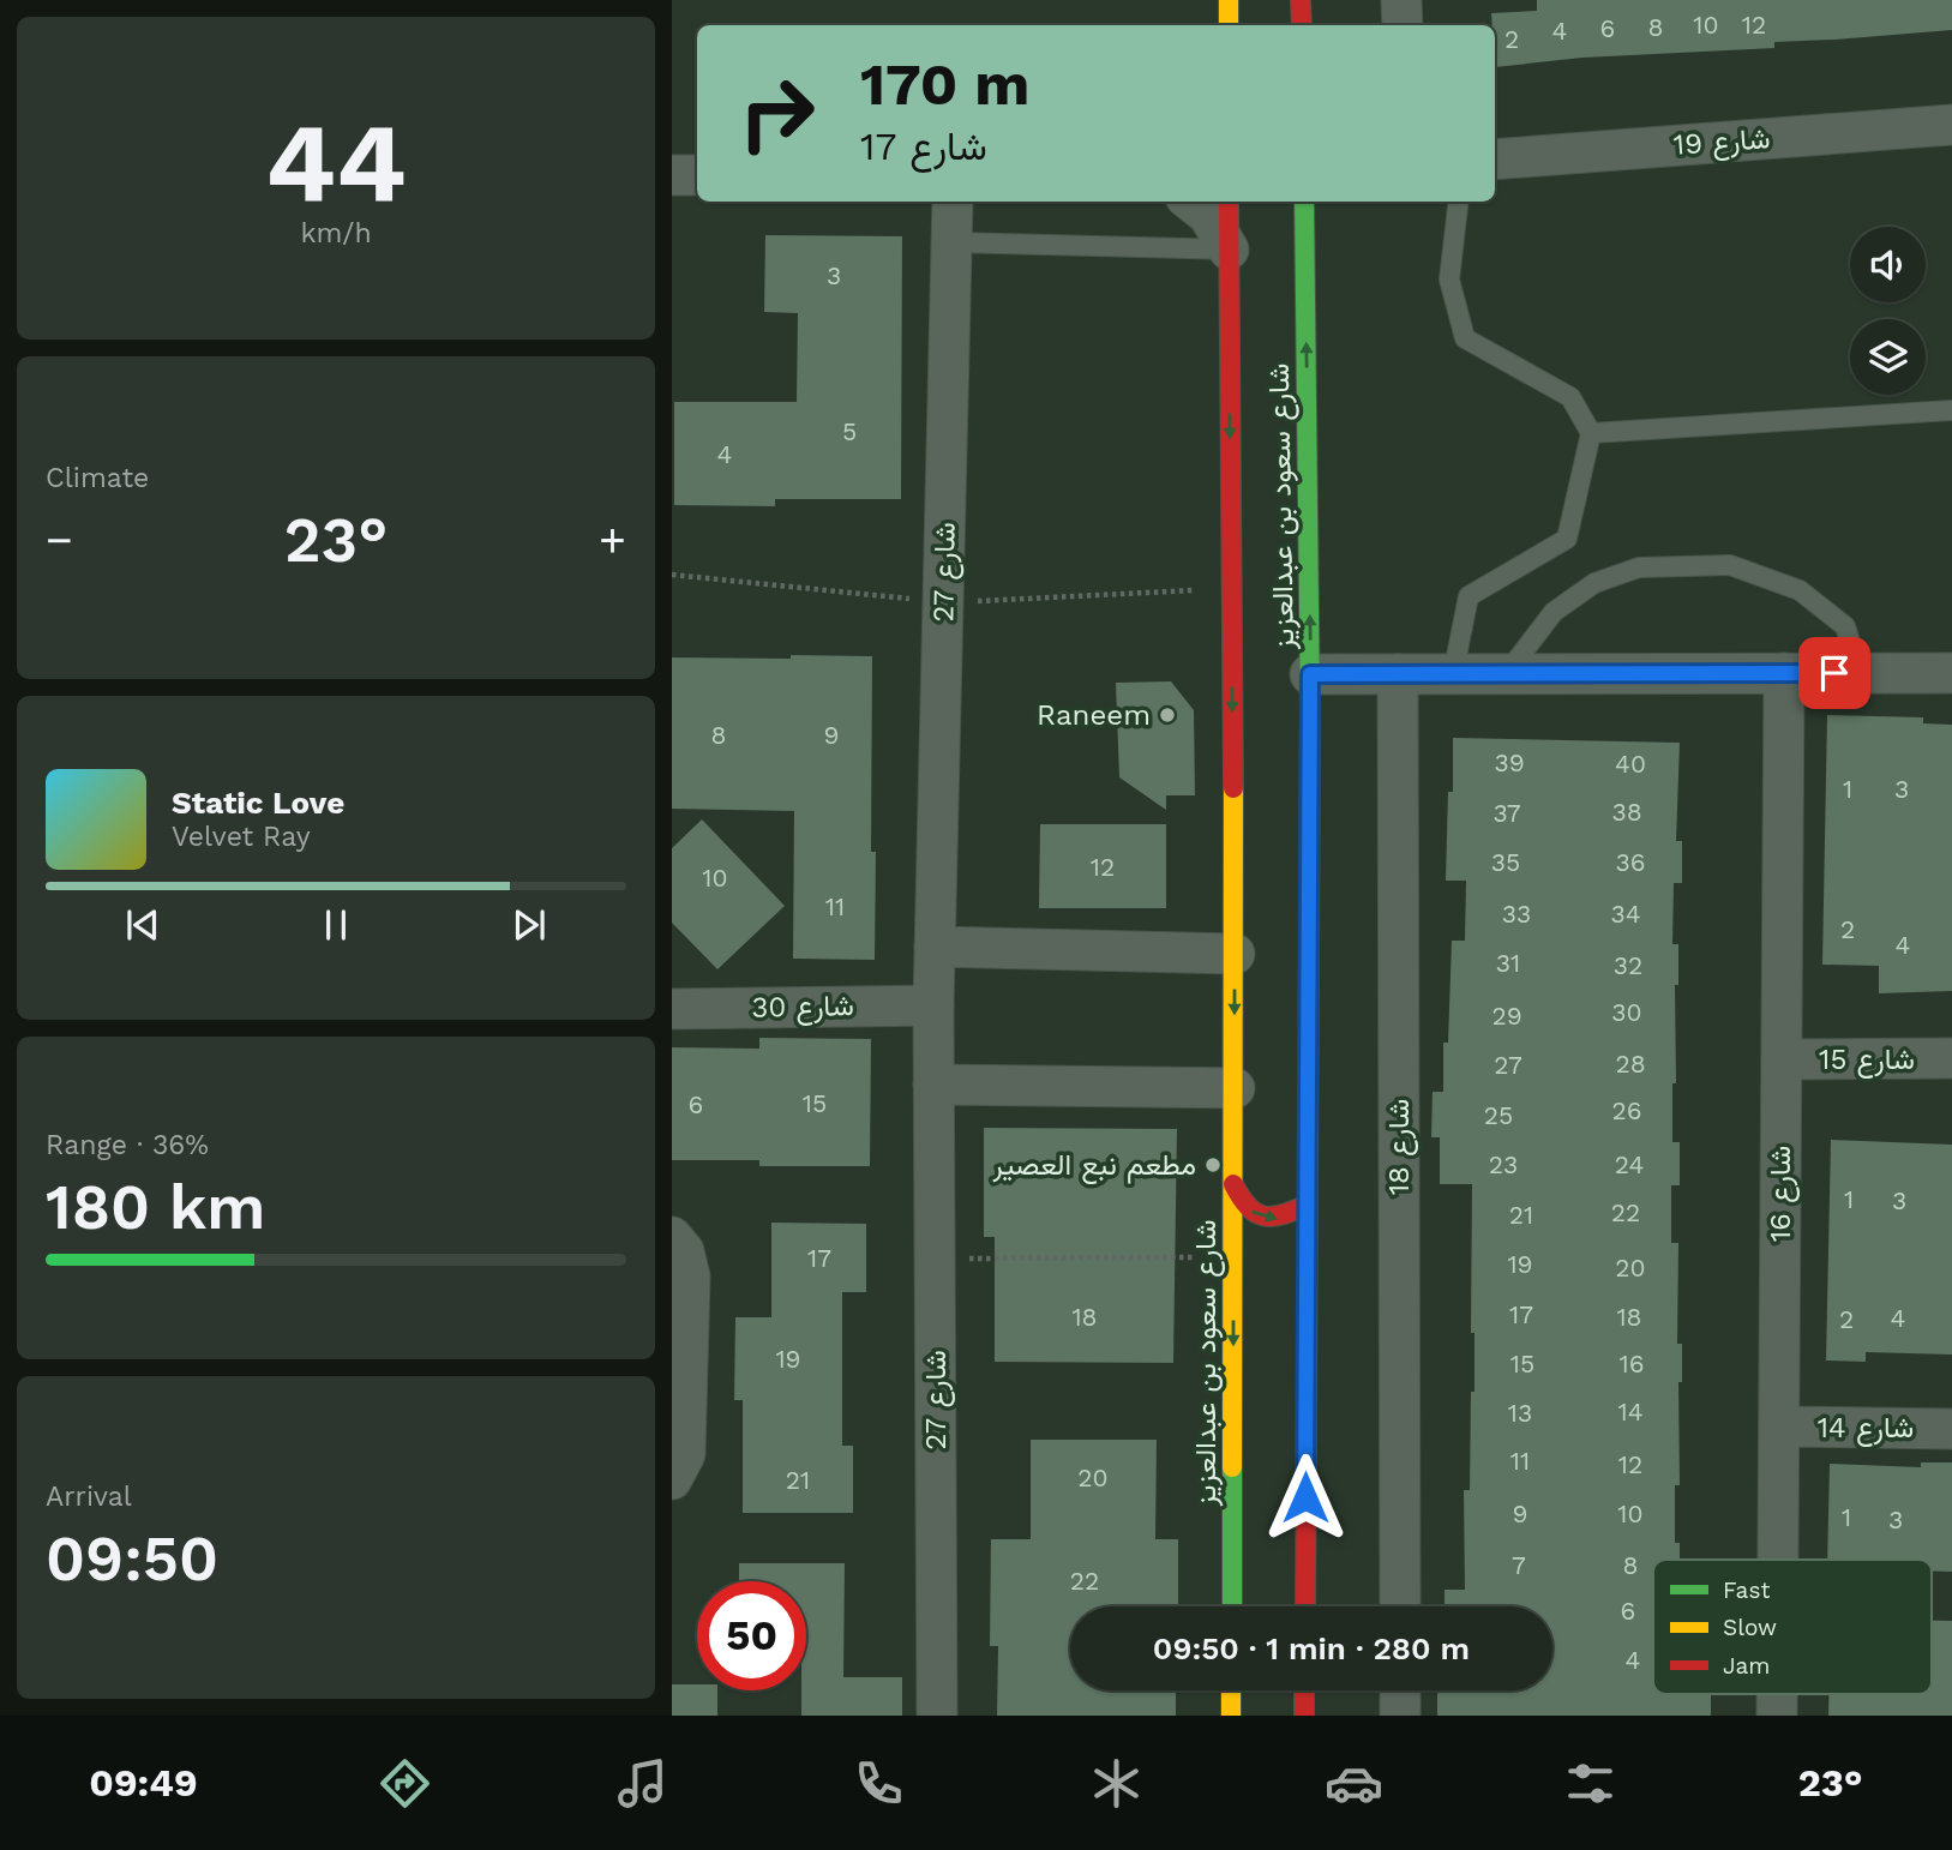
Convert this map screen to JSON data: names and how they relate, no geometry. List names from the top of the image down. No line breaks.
{"streets":{"main road":["شارع سعود بن عبدالعزيز"],"street":["شارع 19","شارع 27","شارع 30","شارع 15","شارع 18","شارع 16","شارع 14"]},"crossings":[["شارع 27","شارع 30"],["شارع 15","شارع 16"],["شارع 16","شارع 14"]],"places":["Raneem","مطعم نبع العصير"],"house_numbers":["10","12","8","6","4","2","3","5","4","8","9","39","40","1","3","38","37","35","36","12","10","11","33","34","2","4","31","32","30","29","28","27","15","6","26","25","23","24","1","3","22","21","17","19","20","17","18","18","4","2","19","15","16","14","13","11","12","20","21","9","10","1","3","7","8","22","6","4"],"legend":["Fast","Slow","Jam"],"page":{"tile":[["44","km/h"],"Climate",["Range · 36%","180 km"],["Arrival","09:50"]],"turn":["170 m","شارع 17"],"heat":["−","23°","+"],"song":["Static Love","Velvet Ray"],"limit":"50","trip":"09:50 · 1 min · 280 m","tabs":["09:49","23°"]}}
